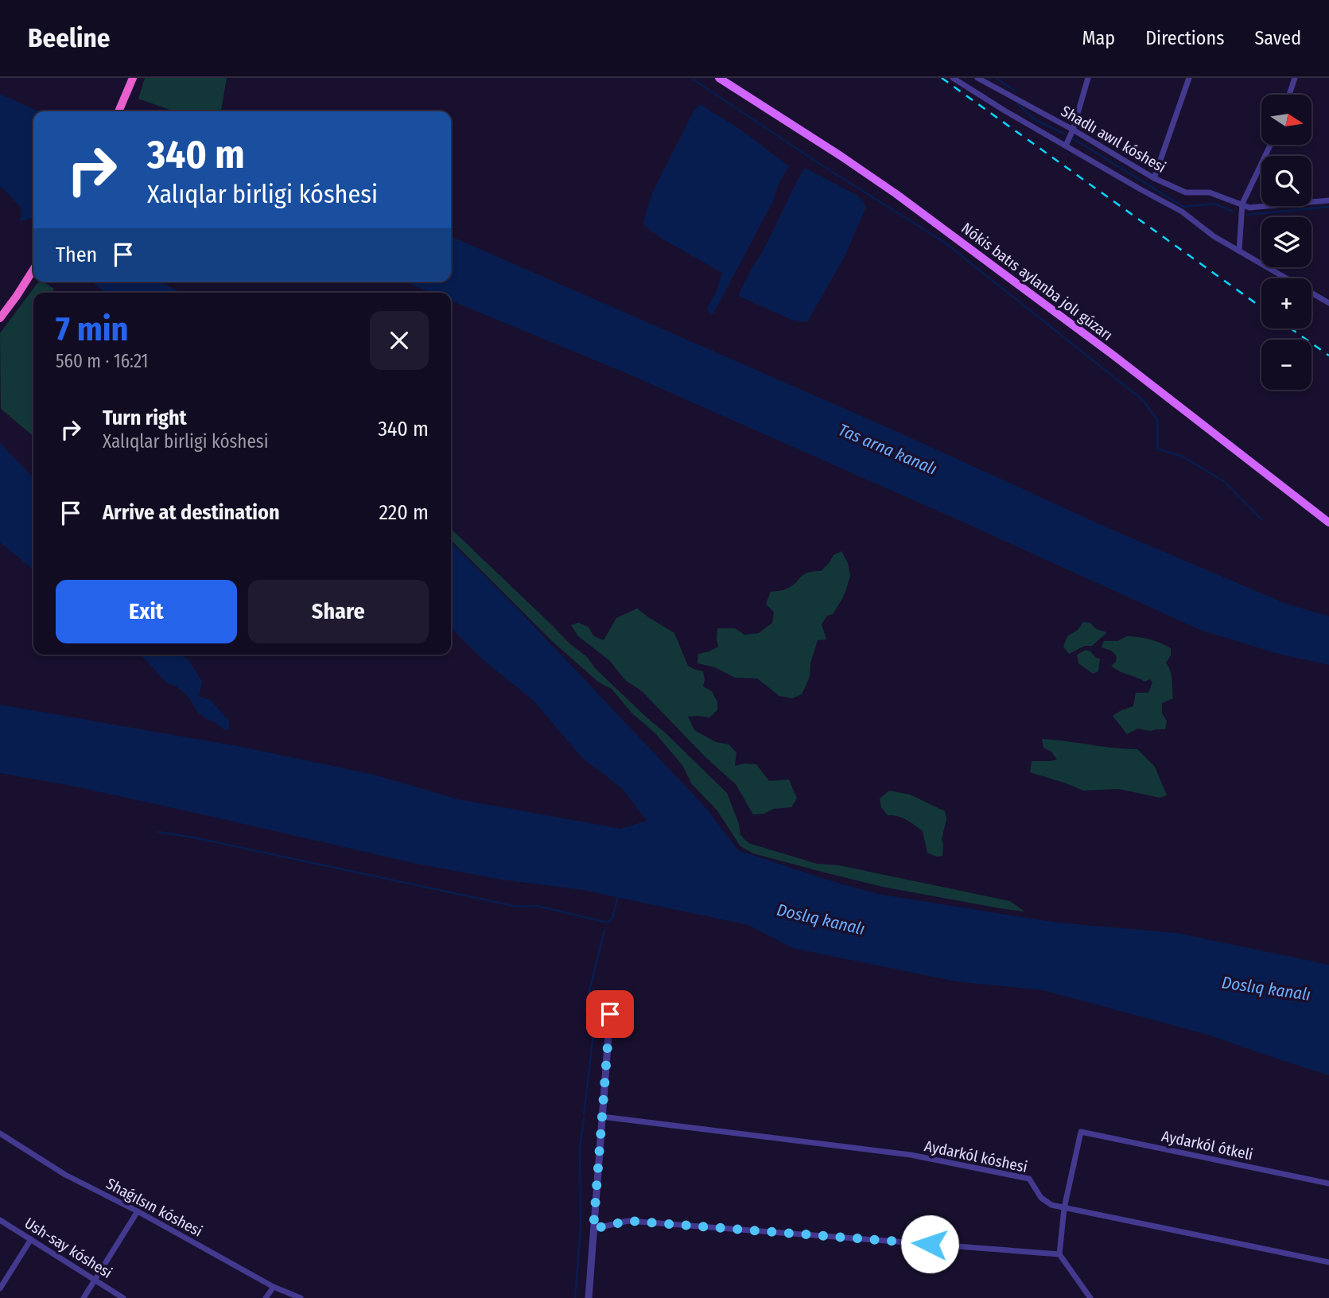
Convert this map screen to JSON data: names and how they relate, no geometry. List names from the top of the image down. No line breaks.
{"streets":{"main road":["Nókis batıs aylanba jolı gúzarı"],"street":["Shadlı awıl kóshesi","Aydarkól ótkeli","Aydarkól kóshesi","Shaǵılsın kóshesi","Ush-say kóshesi"]},"crossings":[["Aydarkól ótkeli","Aydarkól kóshesi"]],"water":["Tas arna kanalı","Doslıq kanalı"],"north":"right","page":{"header":"Beeline","nav":["Map","Directions","Saved"],"map_buttons":["+","−"],"turn":["340 m","Xalıqlar birligi kóshesi"],"then":"Then","heading":["7 min","560 m · 16:21"],"list":[{"name":"Turn right","note":"Xalıqlar birligi kóshesi","value":"340 m"},{"name":"Arrive at destination","value":"220 m"}],"buttons":["Exit","Share"]}}
